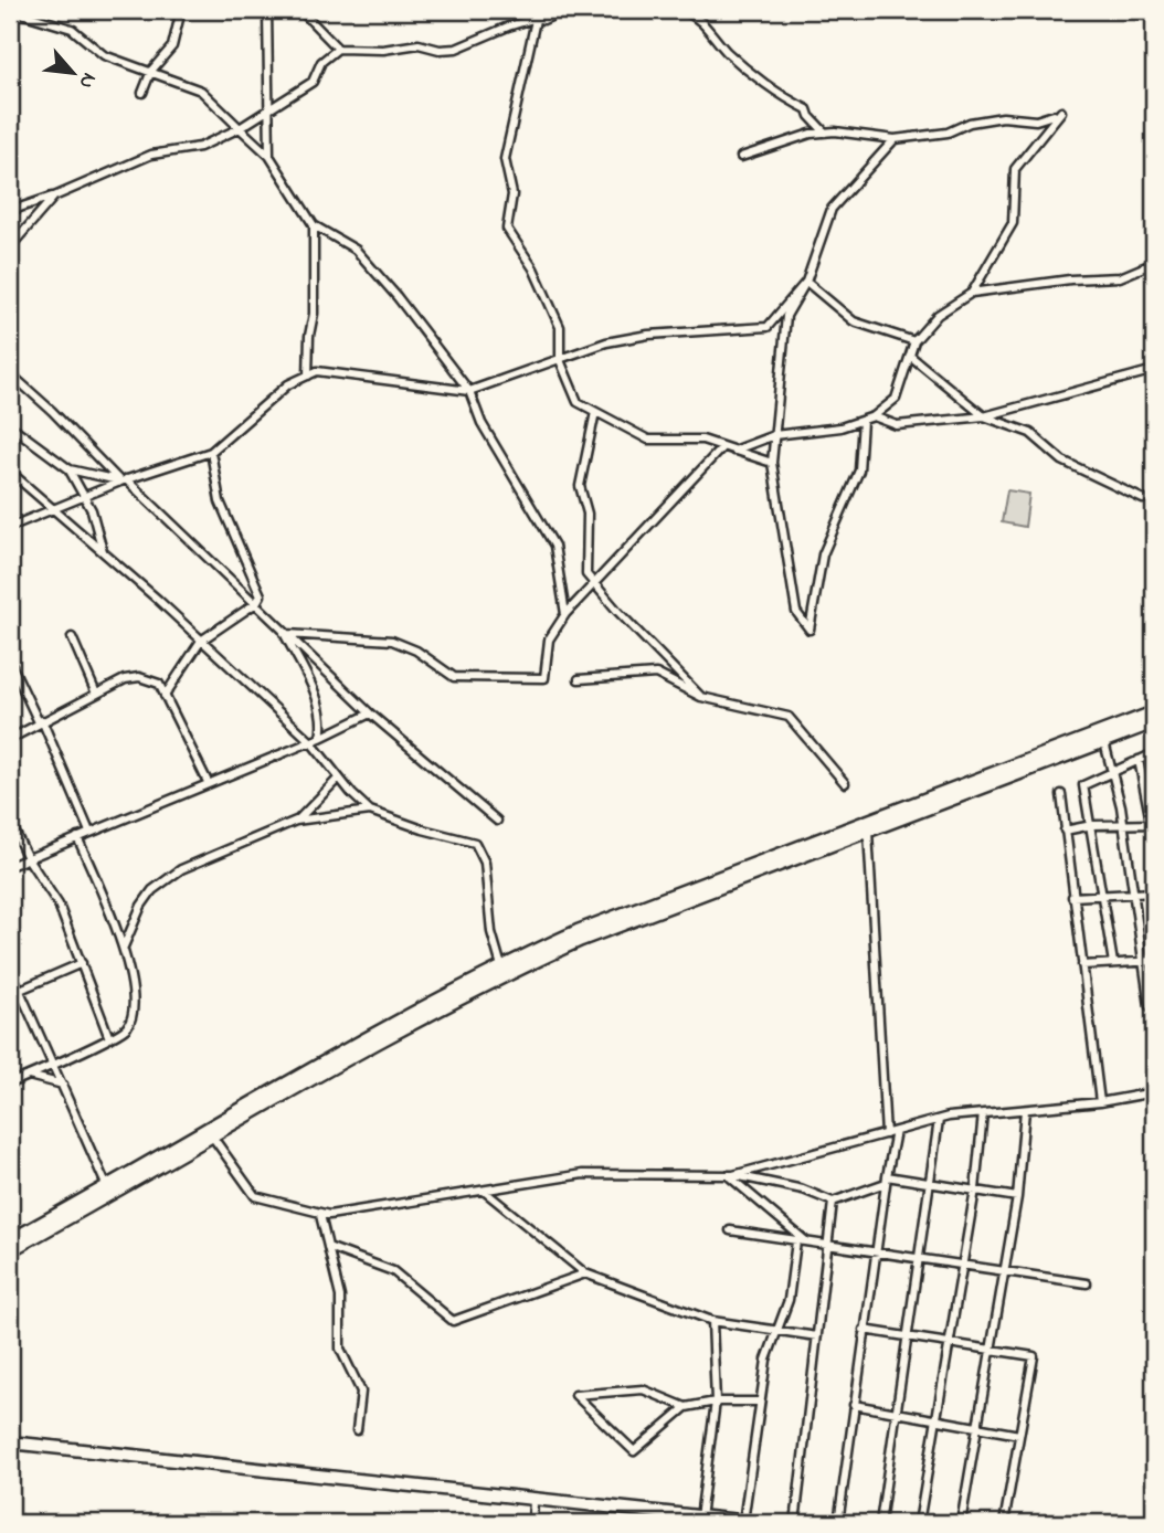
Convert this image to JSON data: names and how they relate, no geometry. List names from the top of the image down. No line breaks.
{"north":"bottom right"}
